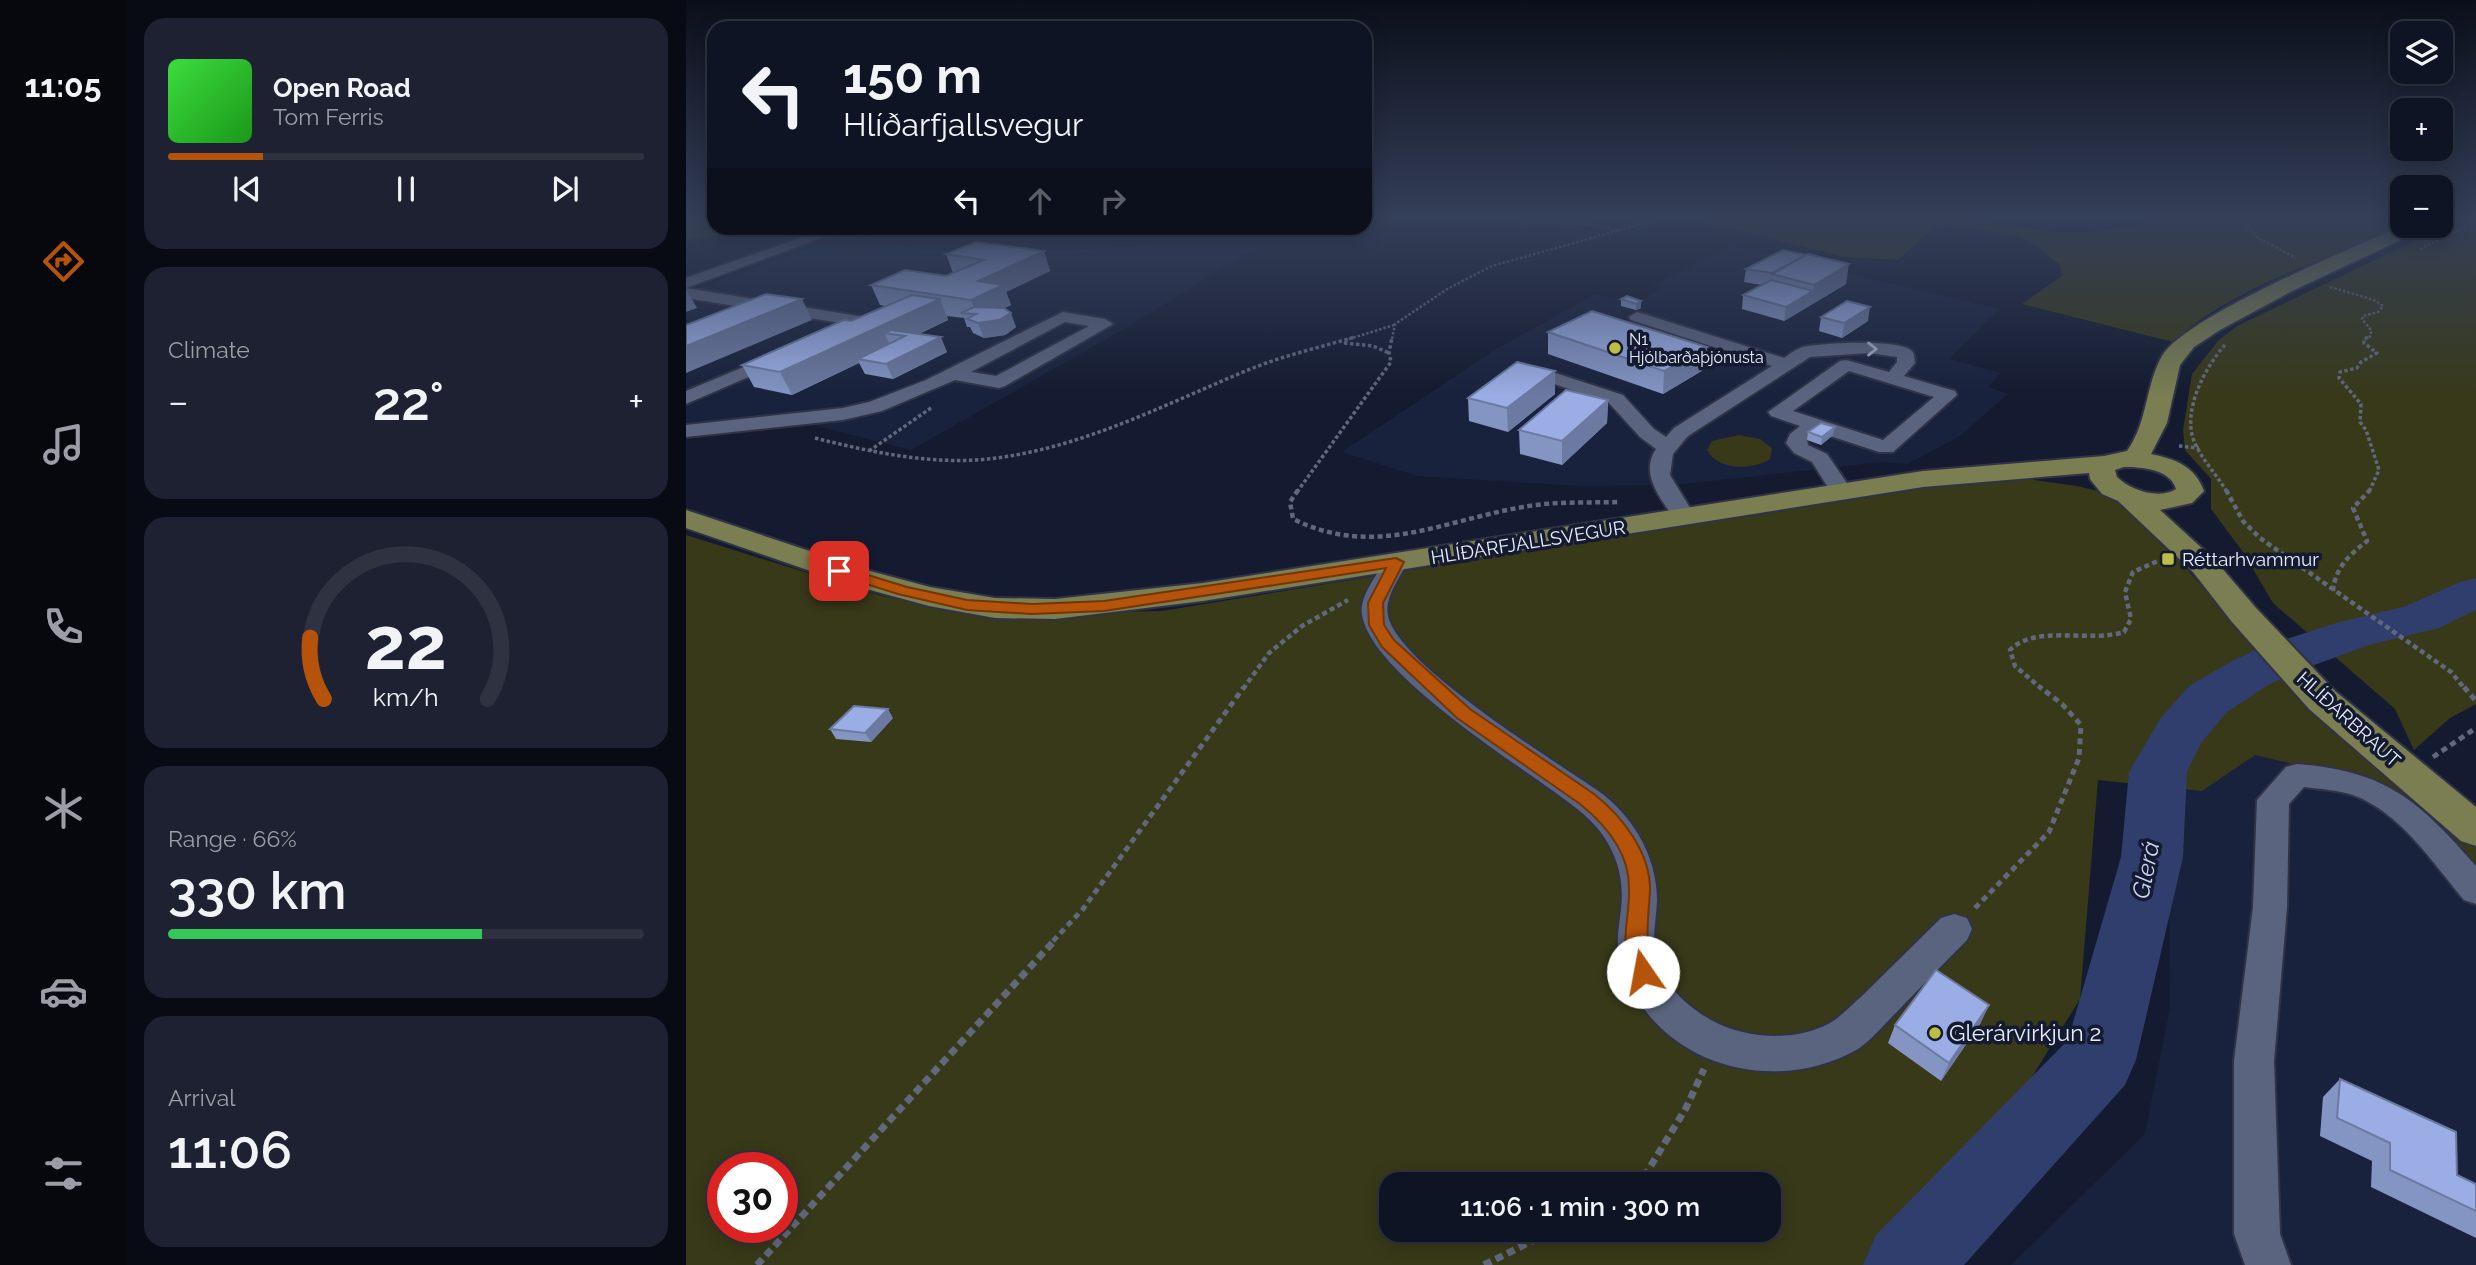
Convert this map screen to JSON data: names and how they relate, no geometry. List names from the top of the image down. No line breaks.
{"streets":{"main road":["HLÍÐARFJALLSVEGUR","HLÍÐARBRAUT"]},"crossings":[["HLÍÐARFJALLSVEGUR","HLÍÐARBRAUT"]],"water":["Glerá"],"places":{"other":["N1 Hjólbarðaþjónusta","Glerárvirkjun 2"],"transit":["Réttarhvammur"]},"page":{"tabs":"11:05","map_buttons":["+","−"],"turn":["150 m","Hlíðarfjallsvegur"],"song":["Open Road","Tom Ferris"],"tile":["Climate",["Range · 66%","330 km"],["Arrival","11:06"]],"heat":["−","22°","+"],"limit":"30","trip":"11:06 · 1 min · 300 m","gauge":["22","km/h"]}}
